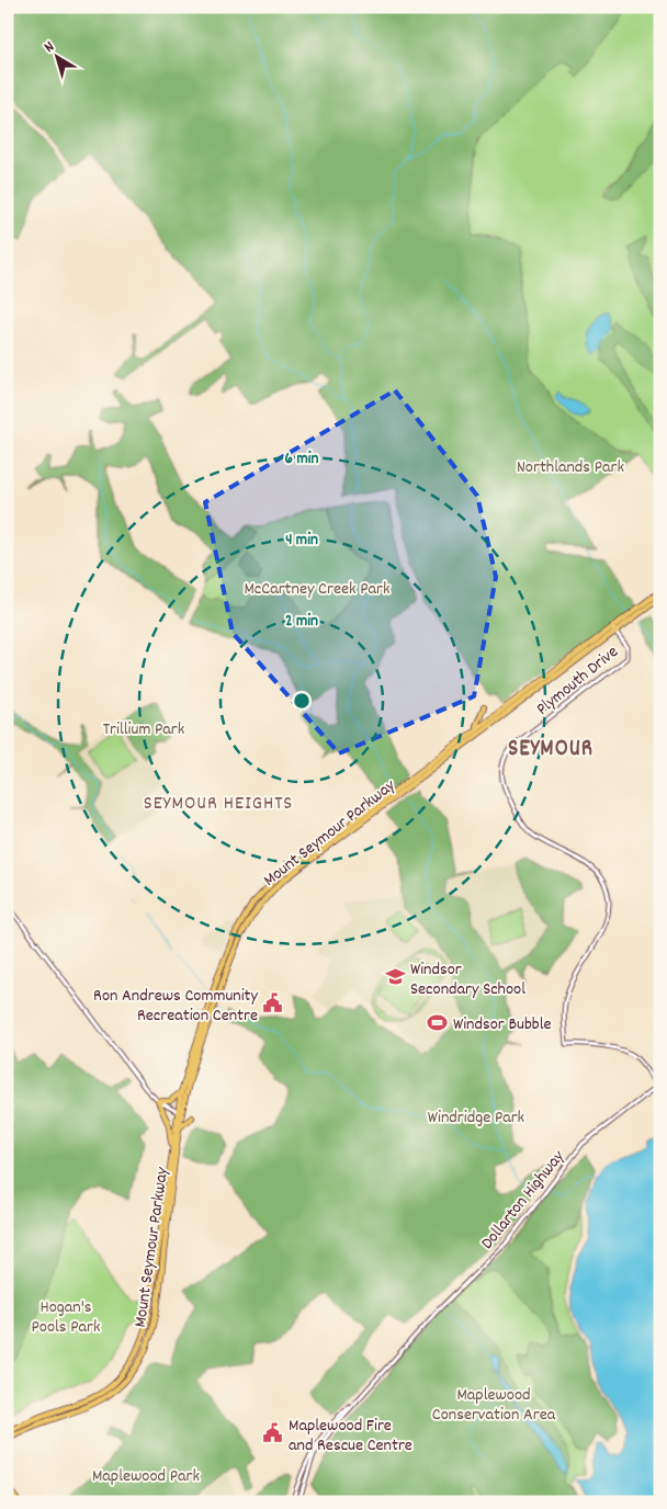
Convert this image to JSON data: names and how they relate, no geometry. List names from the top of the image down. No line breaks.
{"streets":{"main road":["Mount Seymour Parkway"],"street":["Plymouth Drive","Dollarton Highway"]},"crossings":[["Plymouth Drive","Mount Seymour Parkway"],["Plymouth Drive","Dollarton Highway"]],"districts":["SEYMOUR","SEYMOUR HEIGHTS"],"parks":["Northlands Park","McCartney Creek Park","Trillium Park","Windridge Park","Hogan's Pools Park","Maplewood Conservation Area","Maplewood Park"],"places":{"school or university":["Windsor Secondary School"],"public building":["Ron Andrews Community Recreation Centre","Maplewood Fire and Rescue Centre"],"sports":["Windsor Bubble"]},"north":"top left","rings":["6 min","4 min","2 min"]}
